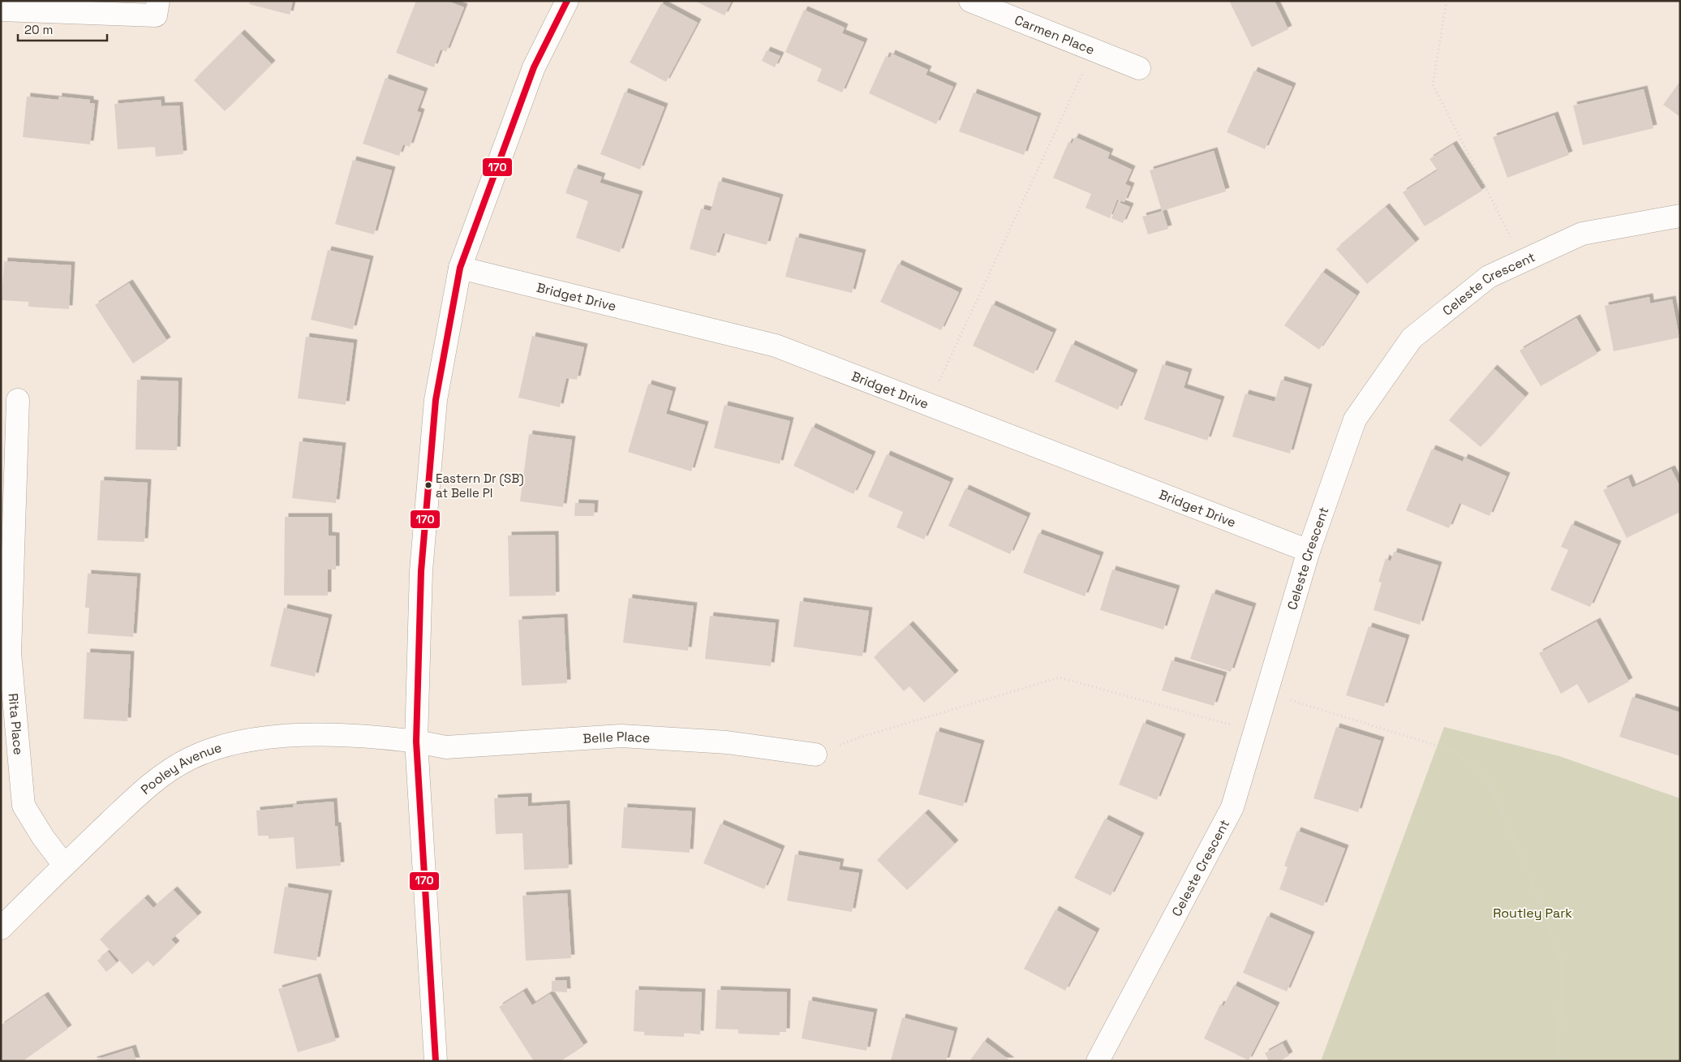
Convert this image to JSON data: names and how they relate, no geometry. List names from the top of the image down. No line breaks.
{"streets":{"street":["Carmen Place","Celeste Crescent","Bridget Drive","Rita Place","Belle Place","Pooley Avenue"]},"crossings":[["Celeste Crescent","Bridget Drive"],["Rita Place","Pooley Avenue"],["Belle Place","Pooley Avenue"]],"parks":["Routley Park"],"places":["Eastern Dr (SB) at Belle Pl"],"lines":["transit line 170"],"scale_bar":"20 m"}
